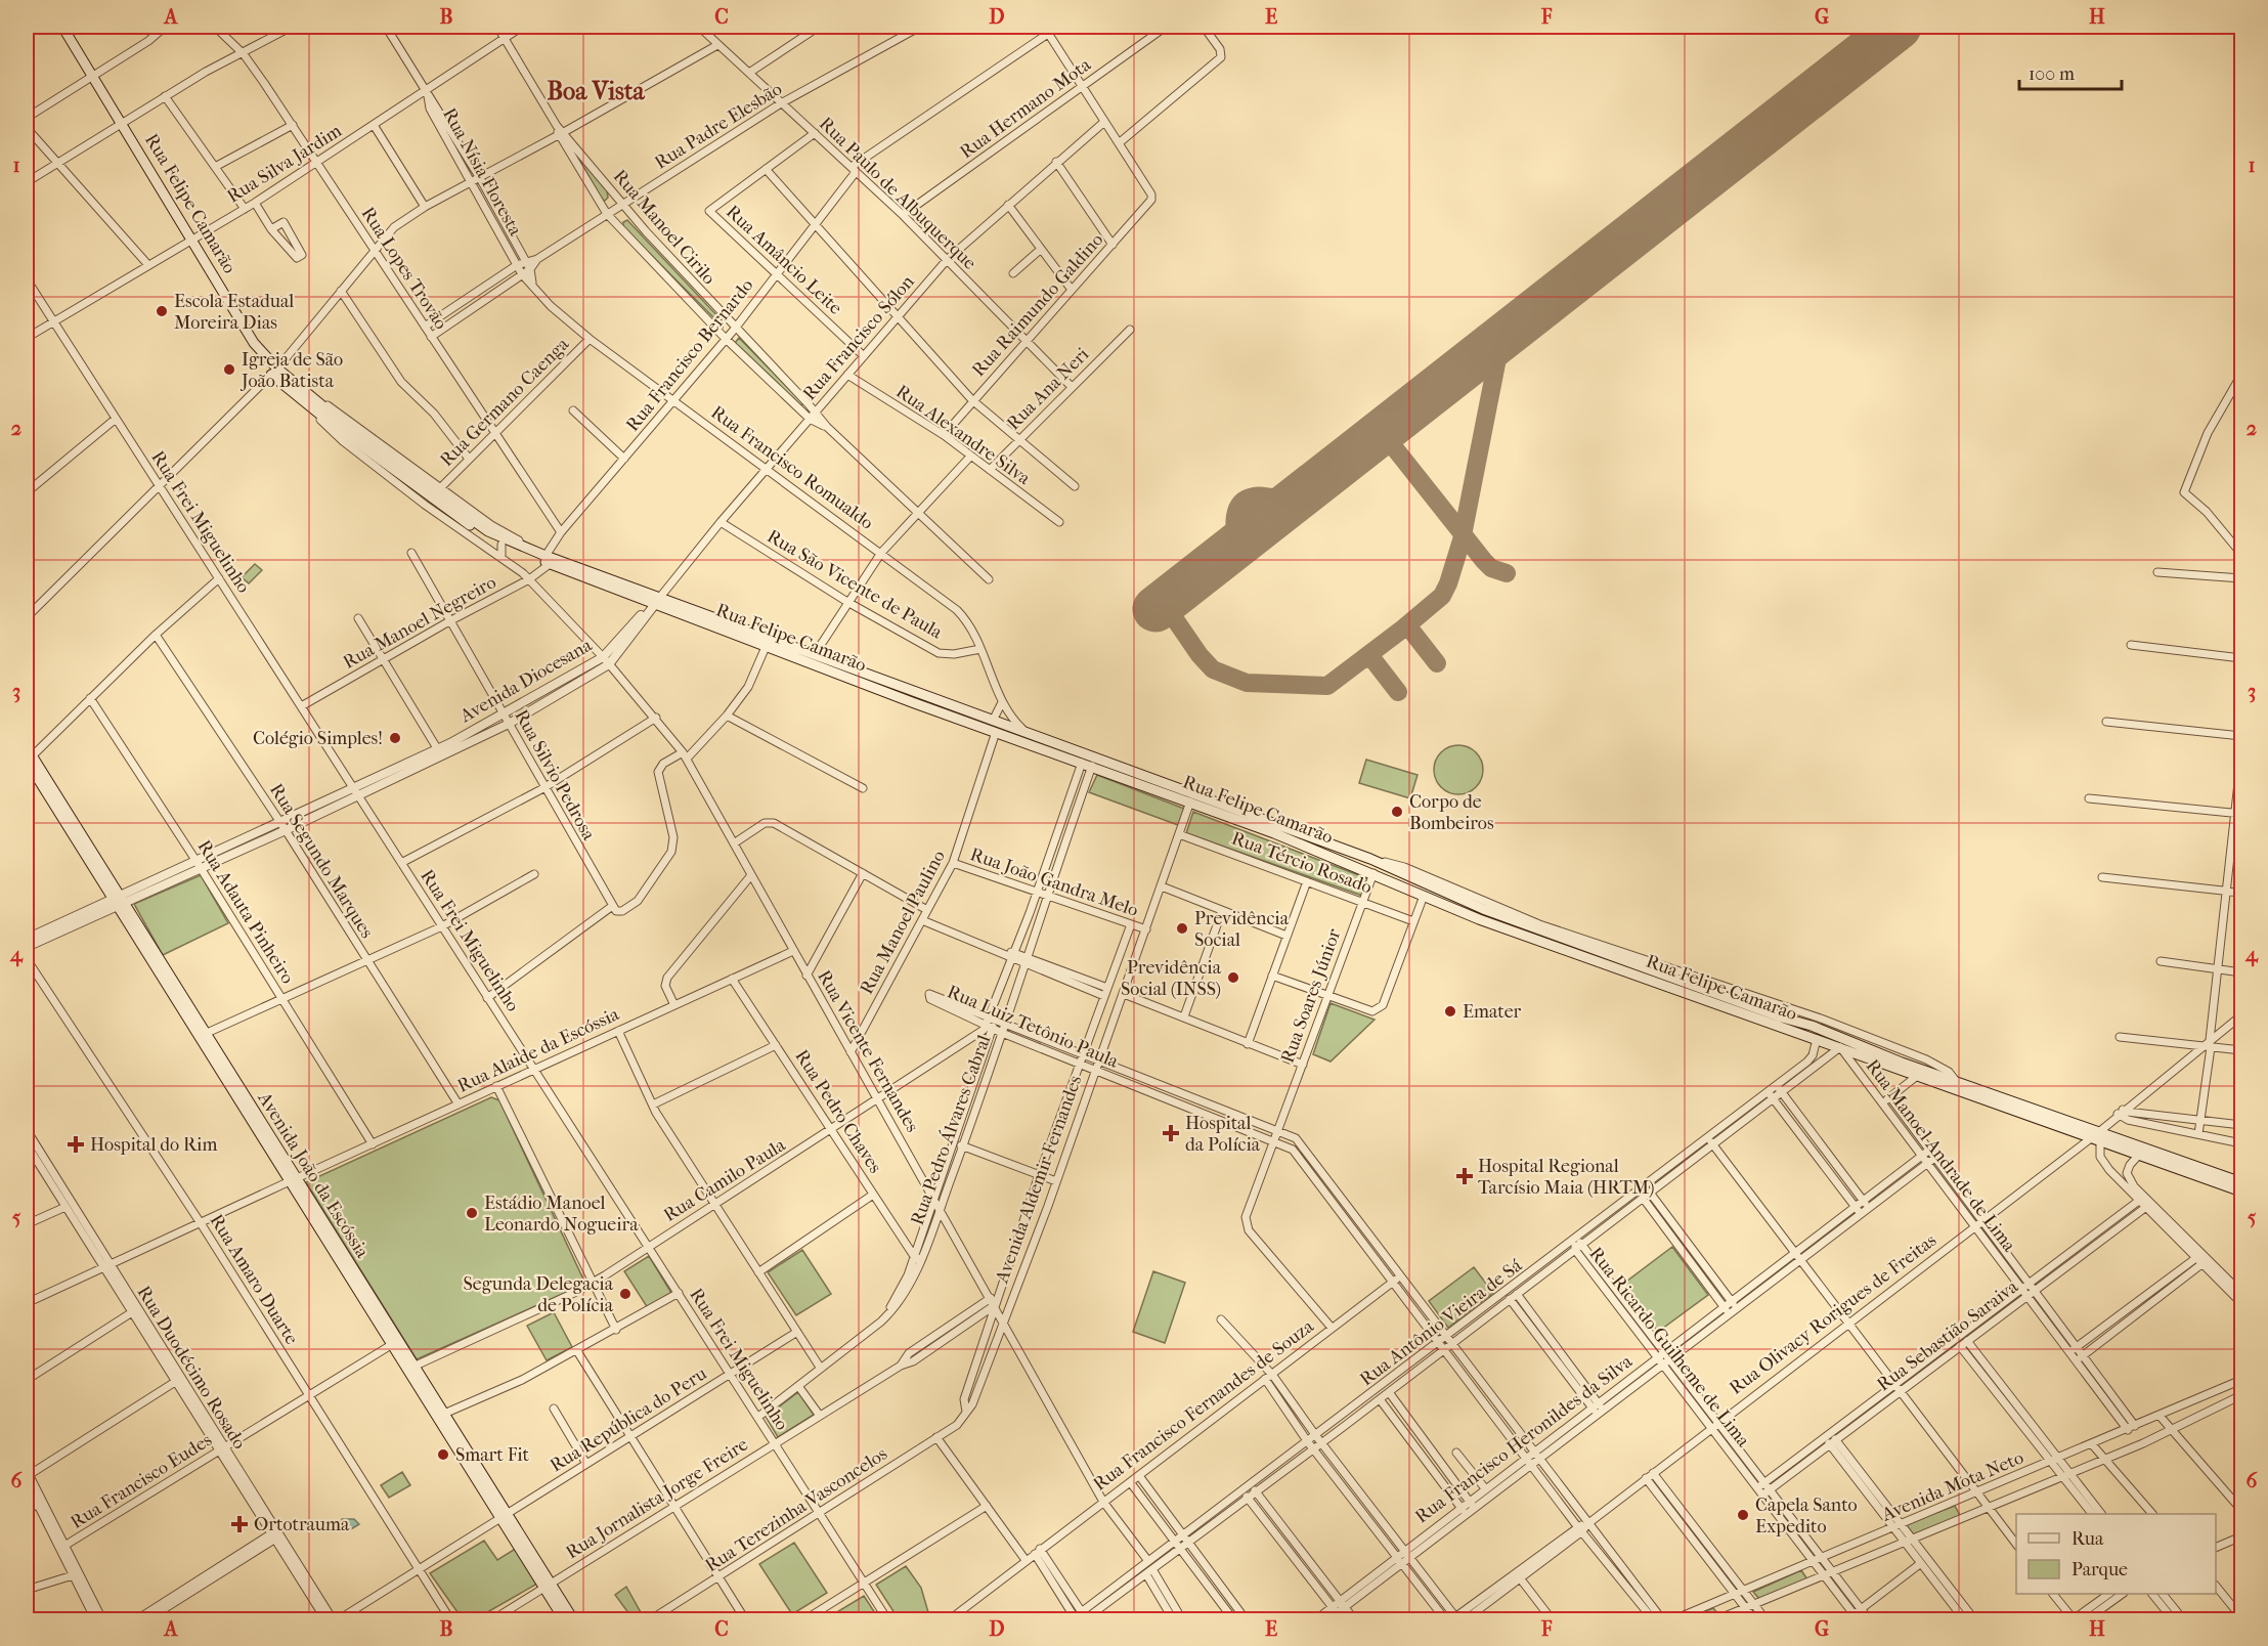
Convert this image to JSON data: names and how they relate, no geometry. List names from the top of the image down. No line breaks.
{"streets":{"main road":["Rua Felipe Camarão","Avenida João da Escóssia"],"street":["Rua Hermano Mota","Rua Padre Elesbão","Rua Silva Jardim","Rua Nísia Floresta","Rua Paulo de Albuquerque","Rua Manoel Cirilo","Rua Amâncio Leite","Rua Lopes Trovão","Rua Raimundo Galdino","Rua Francisco Sólon","Rua Francisco Bernardo","Rua Ana Neri","Rua Germano Caenga","Rua Alexandre Silva","Rua Francisco Romualdo","Rua Frei Miguelinho","Rua São Vicente de Paula","Rua Manoel Negreiro","Avenida Diocesana","Rua Silvio Pedrosa","Rua Segundo Marques","Rua Tércio Rosado","Rua João Gandra Melo","Rua Adauta Pinheiro","Rua Manoel Paulino","Rua Soares Júnior","Rua Luiz Tetônio Paula","Rua Alaide da Escóssia","Rua Vicente Fernandes","Rua Pedro Chaves","Rua Pedro Álvares Cabral","Rua Manoel Andrade de Lima","Avenida Aldemir Fernandes","Rua Camilo Paula","Rua Amaro Duarte","Rua Olivacy Rorigues de Freitas","Rua Antônio Vieira de Sá","Rua Sebastião Saraiva","Rua Ricardo Guilheme de Lima","Rua Duodécimo Rosado","Rua Francisco Fernandes de Souza","Rua República do Peru","Rua Francisco Heronildes da Silva","Rua Francisco Eudes","Avenida Mota Neto","Rua Jornalista Jorge Freire","Rua Terezinha Vasconcelos"]},"crossings":[["Rua Hermano Mota","Rua Paulo de Albuquerque"],["Rua Padre Elesbão","Rua Nísia Floresta"],["Rua Padre Elesbão","Rua Paulo de Albuquerque"],["Rua Padre Elesbão","Rua Manoel Cirilo"],["Rua Padre Elesbão","Rua Lopes Trovão"],["Rua Padre Elesbão","Rua Francisco Romualdo"],["Rua Silva Jardim","Rua Nísia Floresta"],["Rua Silva Jardim","Rua Felipe Camarão"],["Rua Silva Jardim","Rua Manoel Cirilo"],["Rua Silva Jardim","Rua Lopes Trovão"],["Rua Silva Jardim","Rua Frei Miguelinho"],["Rua Nísia Floresta","Rua Francisco Romualdo"],["Rua Paulo de Albuquerque","Rua Raimundo Galdino"],["Rua Paulo de Albuquerque","Rua Francisco Sólon"],["Rua Paulo de Albuquerque","Rua Francisco Bernardo"],["Rua Paulo de Albuquerque","Rua Ana Neri"],["Rua Felipe Camarão","Rua Francisco Sólon"],["Rua Felipe Camarão","Rua Francisco Bernardo"],["Rua Felipe Camarão","Rua Germano Caenga"],["Rua Felipe Camarão","Rua Francisco Romualdo"],["Rua Felipe Camarão","Rua Manoel Negreiro"],["Rua Felipe Camarão","Avenida Diocesana"],["Rua Felipe Camarão","Rua Manoel Paulino"],["Rua Felipe Camarão","Rua Soares Júnior"],["Rua Felipe Camarão","Rua Vicente Fernandes"],["Rua Felipe Camarão","Rua Pedro Álvares Cabral"],["Rua Felipe Camarão","Rua Manoel Andrade de Lima"],["Rua Felipe Camarão","Avenida Aldemir Fernandes"],["Rua Felipe Camarão","Rua Olivacy Rorigues de Freitas"],["Rua Felipe Camarão","Rua Antônio Vieira de Sá"],["Rua Manoel Cirilo","Rua Francisco Sólon"],["Rua Manoel Cirilo","Rua Francisco Bernardo"],["Rua Amâncio Leite","Rua Francisco Sólon"],["Rua Amâncio Leite","Rua Francisco Bernardo"],["Rua Lopes Trovão","Rua Francisco Bernardo"],["Rua Lopes Trovão","Rua Germano Caenga"],["Rua Raimundo Galdino","Rua Alexandre Silva"],["Rua Francisco Sólon","Rua Alexandre Silva"],["Rua Francisco Sólon","Rua Francisco Romualdo"],["Rua Francisco Sólon","Rua São Vicente de Paula"],["Rua Francisco Sólon","Avenida Diocesana"],["Rua Francisco Bernardo","Rua Francisco Romualdo"],["Rua Francisco Bernardo","Rua Manoel Negreiro"],["Rua Ana Neri","Rua Alexandre Silva"],["Rua Germano Caenga","Rua Francisco Romualdo"],["Rua Francisco Romualdo","Rua São Vicente de Paula"],["Rua Frei Miguelinho","Rua Manoel Negreiro"],["Rua Frei Miguelinho","Avenida Diocesana"],["Rua Frei Miguelinho","Rua Alaide da Escóssia"],["Rua Frei Miguelinho","Rua Pedro Álvares Cabral"],["Rua Frei Miguelinho","Rua Camilo Paula"],["Rua Frei Miguelinho","Rua República do Peru"],["Rua Frei Miguelinho","Rua Jornalista Jorge Freire"],["Rua Frei Miguelinho","Rua Terezinha Vasconcelos"],["Rua Manoel Negreiro","Rua Silvio Pedrosa"],["Rua Manoel Negreiro","Rua Vicente Fernandes"],["Avenida Diocesana","Rua Silvio Pedrosa"],["Avenida Diocesana","Rua Segundo Marques"],["Avenida Diocesana","Rua Adauta Pinheiro"],["Avenida Diocesana","Rua Vicente Fernandes"],["Avenida Diocesana","Avenida João da Escóssia"],["Rua Segundo Marques","Rua Alaide da Escóssia"],["Rua Tércio Rosado","Rua Soares Júnior"],["Rua Tércio Rosado","Avenida Aldemir Fernandes"],["Rua João Gandra Melo","Rua Manoel Paulino"],["Rua João Gandra Melo","Rua Pedro Álvares Cabral"],["Rua João Gandra Melo","Avenida Aldemir Fernandes"],["Rua Adauta Pinheiro","Rua Alaide da Escóssia"],["Rua Manoel Paulino","Rua Vicente Fernandes"],["Rua Soares Júnior","Rua Luiz Tetônio Paula"],["Rua Soares Júnior","Rua Francisco Fernandes de Souza"],["Rua Luiz Tetônio Paula","Rua Pedro Álvares Cabral"],["Rua Luiz Tetônio Paula","Avenida Aldemir Fernandes"],["Rua Alaide da Escóssia","Rua Vicente Fernandes"],["Rua Alaide da Escóssia","Rua Pedro Chaves"],["Rua Alaide da Escóssia","Avenida João da Escóssia"],["Rua Alaide da Escóssia","Rua Amaro Duarte"],["Rua Alaide da Escóssia","Rua Duodécimo Rosado"],["Rua Vicente Fernandes","Rua Pedro Álvares Cabral"],["Rua Vicente Fernandes","Avenida Aldemir Fernandes"],["Rua Vicente Fernandes","Rua Camilo Paula"],["Rua Vicente Fernandes","Rua Antônio Vieira de Sá"],["Rua Vicente Fernandes","Rua Francisco Fernandes de Souza"],["Rua Vicente Fernandes","Rua Jornalista Jorge Freire"],["Rua Pedro Chaves","Rua Pedro Álvares Cabral"],["Rua Pedro Chaves","Rua Camilo Paula"],["Rua Pedro Álvares Cabral","Rua Camilo Paula"],["Rua Manoel Andrade de Lima","Rua Olivacy Rorigues de Freitas"],["Rua Manoel Andrade de Lima","Rua Antônio Vieira de Sá"],["Rua Manoel Andrade de Lima","Rua Sebastião Saraiva"],["Rua Manoel Andrade de Lima","Rua Francisco Heronildes da Silva"],["Rua Manoel Andrade de Lima","Avenida Mota Neto"],["Avenida João da Escóssia","Rua Camilo Paula"],["Avenida João da Escóssia","Rua República do Peru"],["Avenida João da Escóssia","Rua Francisco Eudes"],["Avenida João da Escóssia","Rua Jornalista Jorge Freire"],["Avenida Aldemir Fernandes","Rua Terezinha Vasconcelos"],["Rua Amaro Duarte","Rua República do Peru"],["Rua Amaro Duarte","Rua Francisco Eudes"],["Rua Olivacy Rorigues de Freitas","Rua Ricardo Guilheme de Lima"],["Rua Antônio Vieira de Sá","Rua Ricardo Guilheme de Lima"],["Rua Sebastião Saraiva","Rua Ricardo Guilheme de Lima"],["Rua Ricardo Guilheme de Lima","Rua Francisco Heronildes da Silva"],["Rua Ricardo Guilheme de Lima","Avenida Mota Neto"],["Rua Duodécimo Rosado","Rua Francisco Eudes"]],"districts":["Boa Vista"],"places":{"other":["Escola Estadual Moreira Dias","Igreja de São João Batista","Colégio Simples!","Corpo de Bombeiros","Previdência Social","Previdência Social (INSS)","Emater","Estádio Manoel Leonardo Nogueira","Segunda Delegacia de Polícia","Smart Fit","Capela Santo Expedito"],"health":["Hospital da Polícia","Hospital do Rim","Hospital Regional Tarcísio Maia (HRTM)","Ortotrauma"]},"legend":["Rua","Parque"],"scale_bar":"100 m","grid":{"columns":["A","B","C","D","E","F","G","H"],"rows":["1","2","3","4","5","6"]}}
